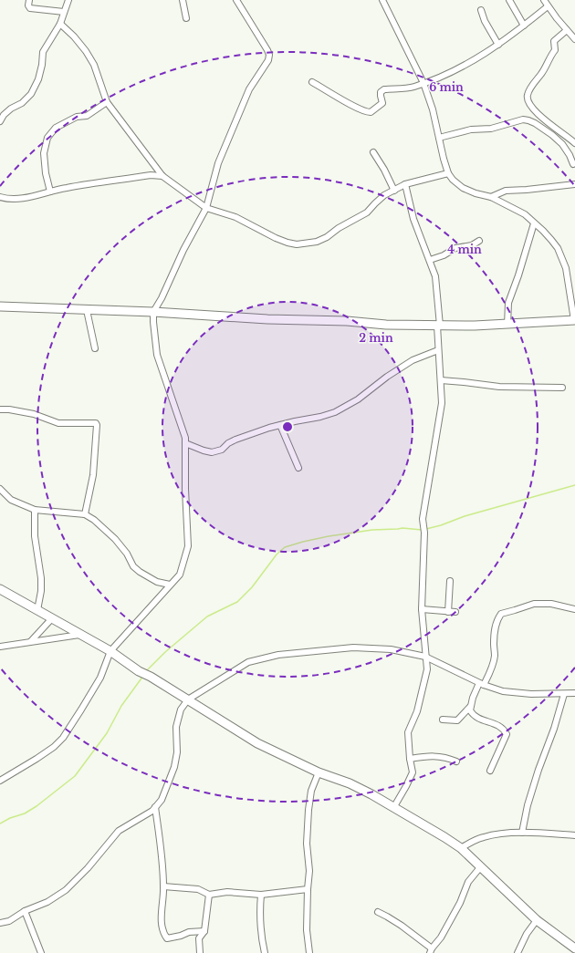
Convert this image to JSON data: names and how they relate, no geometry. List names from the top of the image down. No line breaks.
{"rings":["6 min","4 min","2 min"]}
